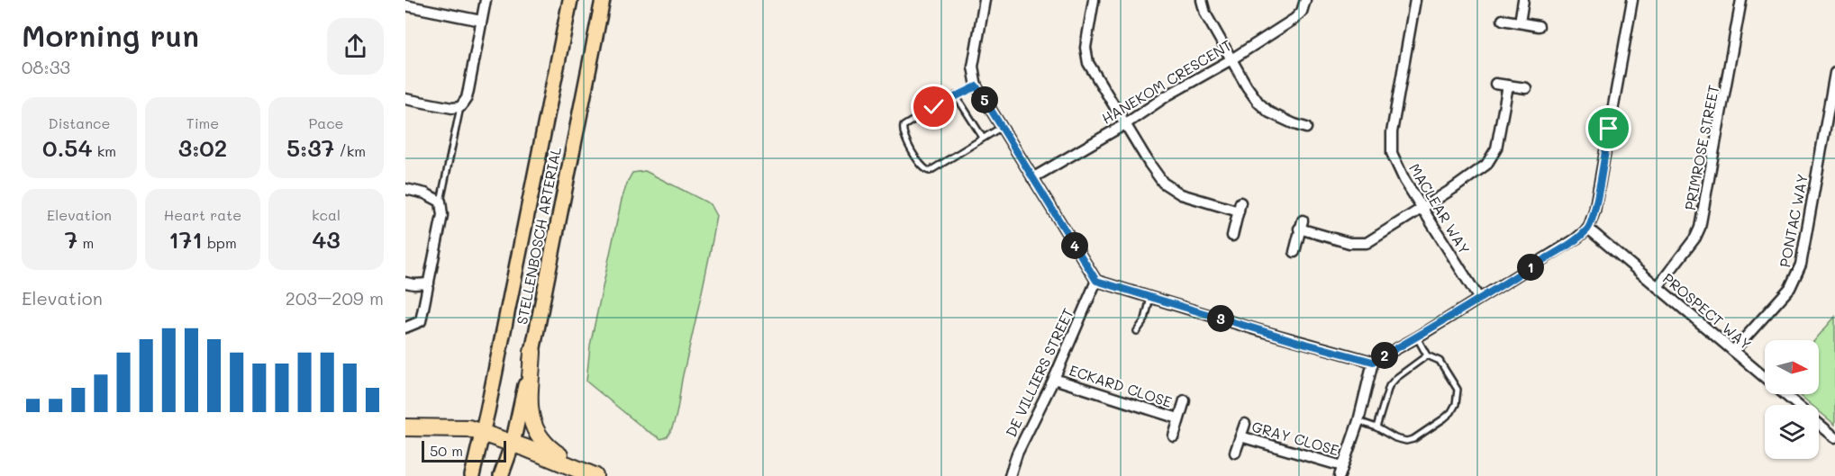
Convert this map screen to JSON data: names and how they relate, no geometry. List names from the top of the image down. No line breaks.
{"streets":{"main road":["STELLENBOSCH ARTERIAL"],"street":["HANEKOM CRESCENT","PRIMROSE STREET","MACLEAR WAY","PONTAC WAY","PROSPECT WAY","DE VILLIERS STREET","ECKARD CLOSE","GRAY CLOSE"]},"crossings":[["PRIMROSE STREET","PROSPECT WAY"],["PONTAC WAY","PROSPECT WAY"],["DE VILLIERS STREET","ECKARD CLOSE"]],"scale_bar":"50 m","north":"right","page":{"heading":["Morning run","08:33"],"pins":["5","4","1","3","2"],"stats":[["Distance","0.54 km"],["Time","3:02"],["Pace","5:37 /km"],["Elevation","7 m"],["Heart rate","171 bpm"],["kcal","43"]],"chart":["Elevation","203–209 m"],"scale":"50 m"}}
